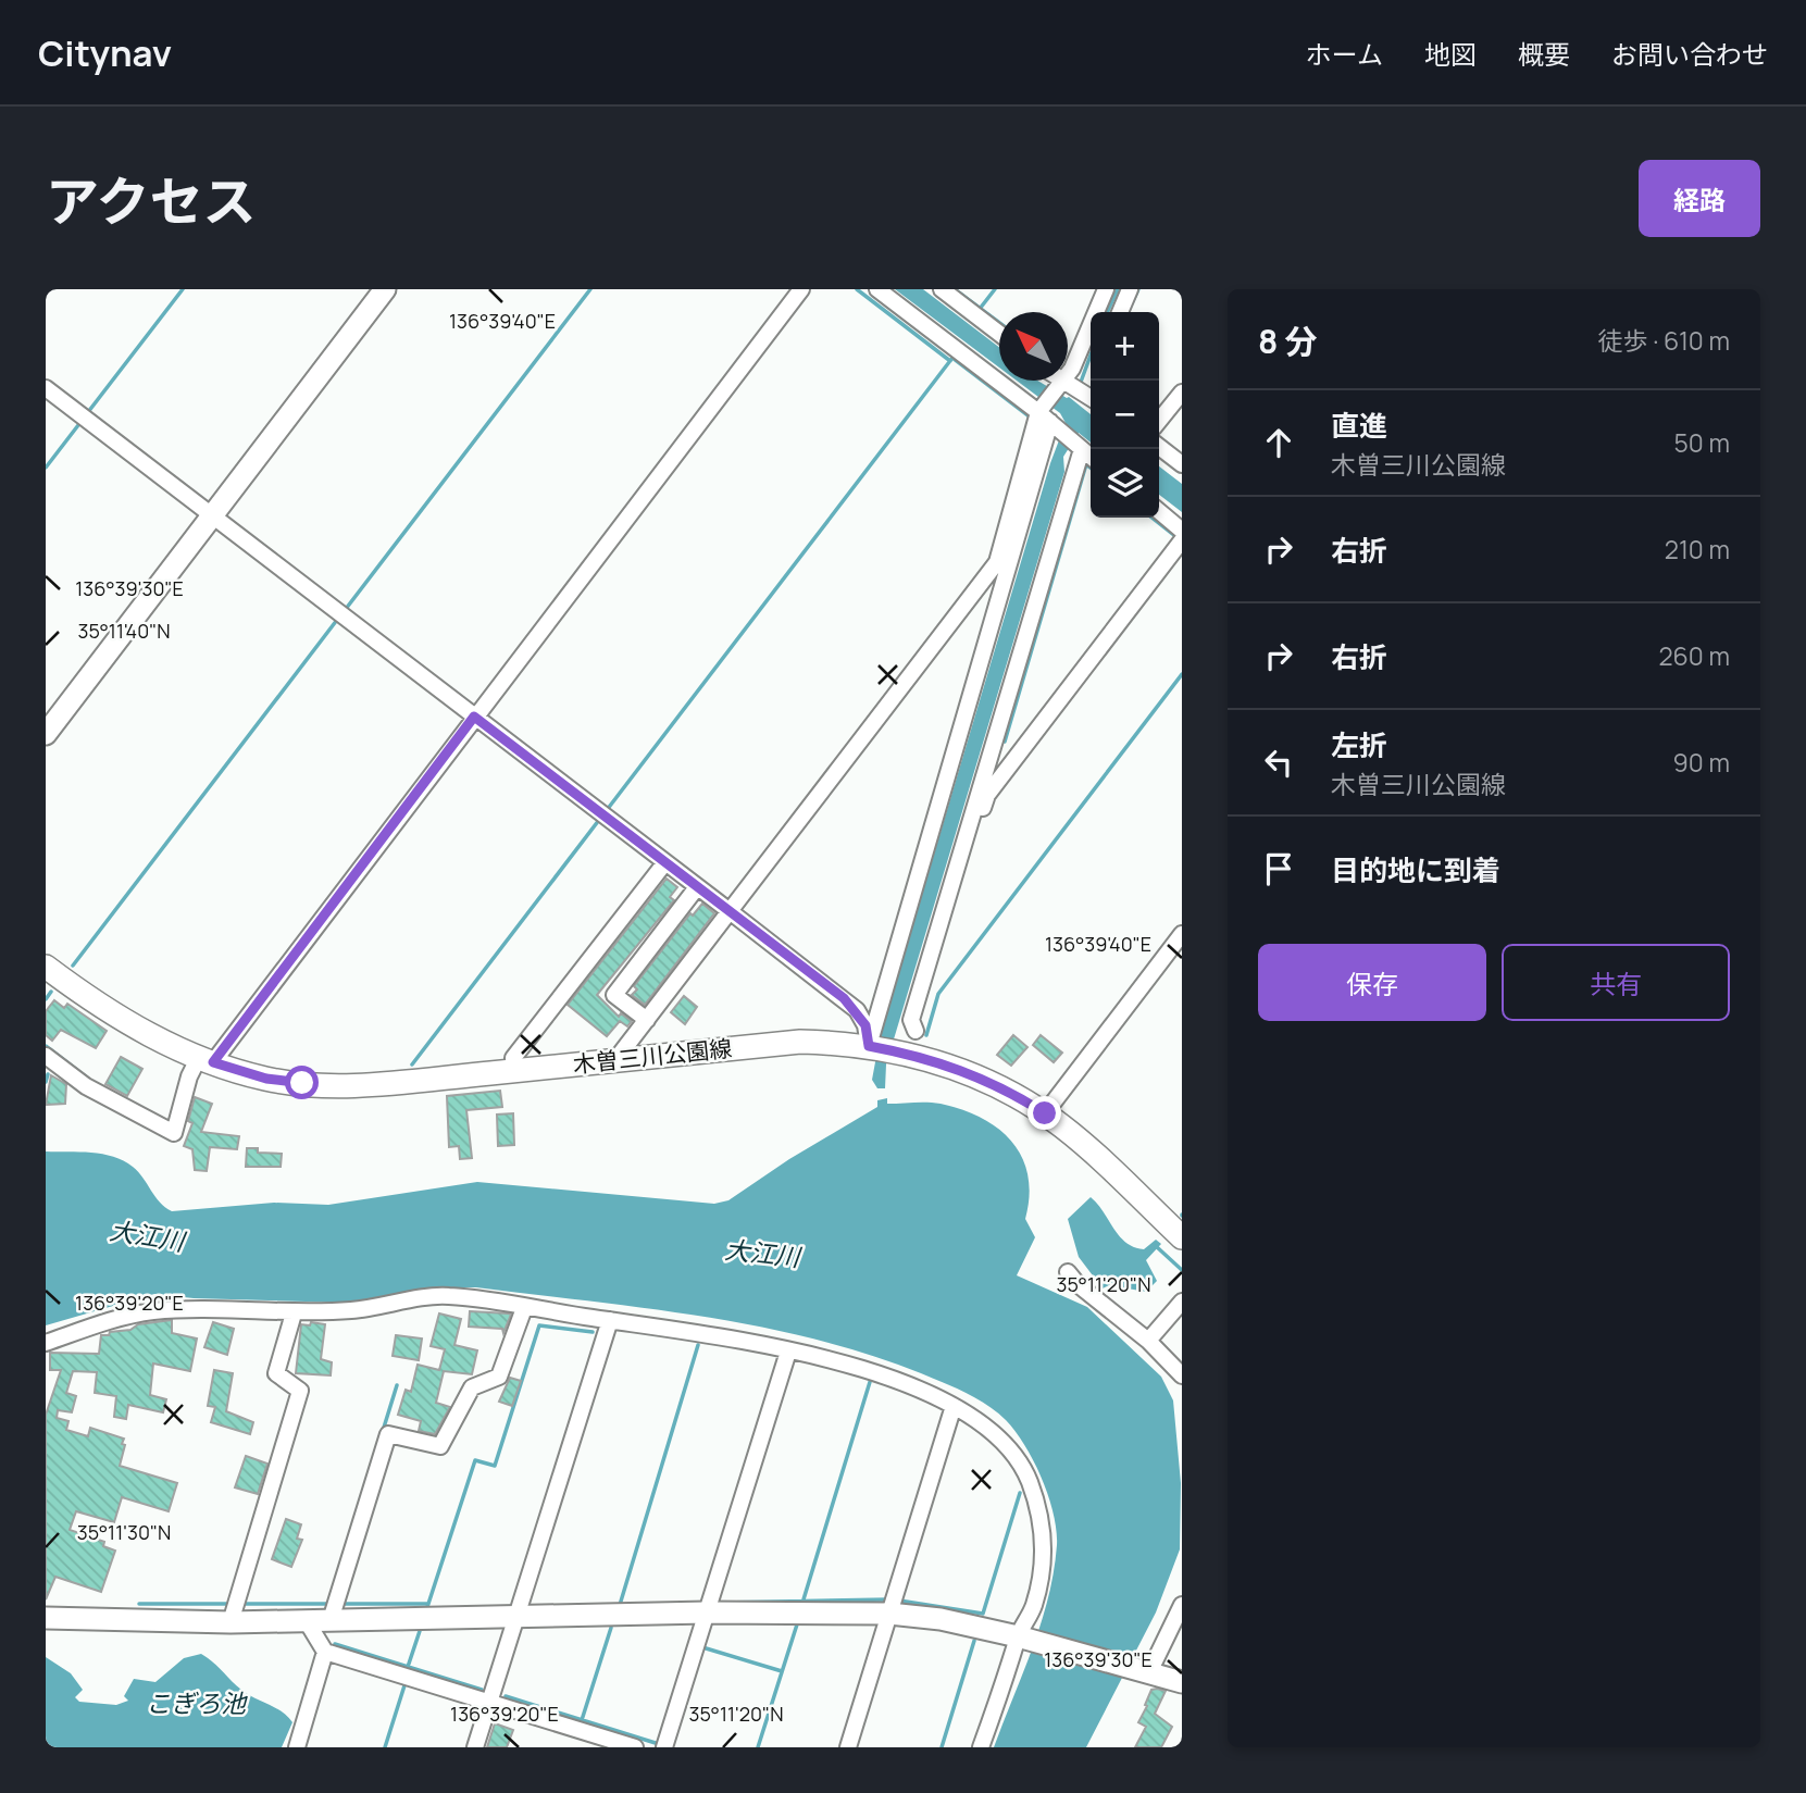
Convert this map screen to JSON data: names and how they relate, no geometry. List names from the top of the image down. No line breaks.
{"streets":{"main road":["木曽三川公園線"]},"water":["大江川","こぎろ池"],"north":"top left","page":{"header":"Citynav","nav":["ホーム","地図","概要","お問い合わせ"],"title":"アクセス","buttons":["経路",["保存","共有"]],"heading":["8 分","徒歩 · 610 m"],"map_buttons":["+","−"],"list":[["直進","木曽三川公園線","50 m"],["右折","210 m"],["右折","260 m"],["左折","木曽三川公園線","90 m"],"目的地に到着"]},"coordinates":["136°39'40\"E","136°39'30\"E","35°11'40\"N","35°11'20\"N","136°39'20\"E","35°11'30\"N"]}
